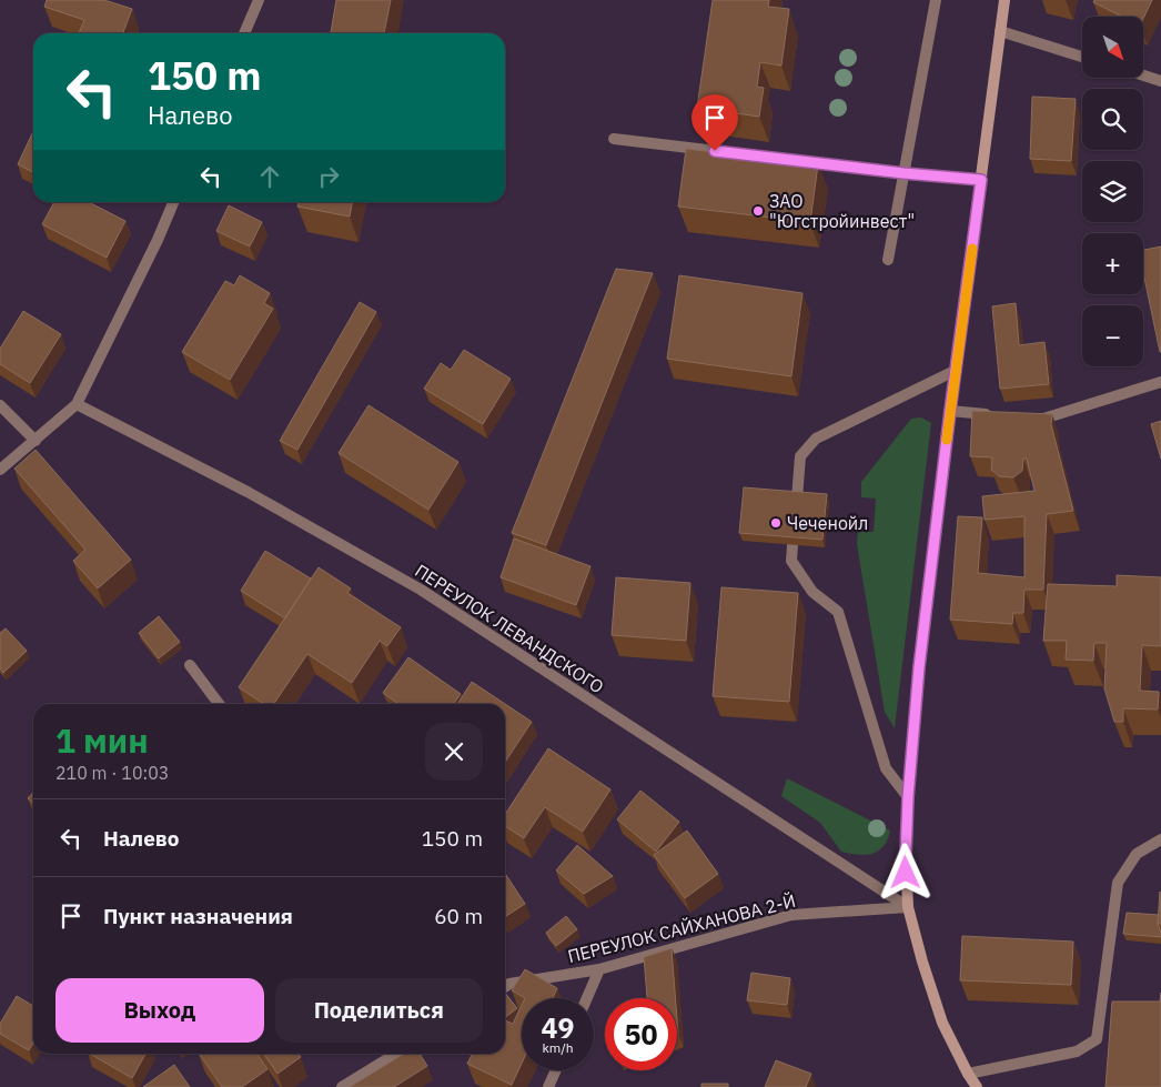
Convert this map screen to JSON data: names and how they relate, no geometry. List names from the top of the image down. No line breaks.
{"streets":{"street":["ПЕРЕУЛОК ЛЕВАНДСКОГО","ПЕРЕУЛОК САЙХАНОВА 2-Й"]},"crossings":[["ПЕРЕУЛОК ЛЕВАНДСКОГО","ПЕРЕУЛОК САЙХАНОВА 2-Й"]],"places":["ЗАО \"Югстройинвест\"","Чеченойл"],"north":"bottom right","page":{"map_buttons":["+","−"],"turn":["150 m","Налево"],"heading":["1 мин","210 m · 10:03"],"list":[{"name":"Налево","value":"150 m"},{"name":"Пункт назначения","value":"60 m"}],"buttons":["Выход","Поделиться"],"speed":"49 km/h","limit":"50"}}
